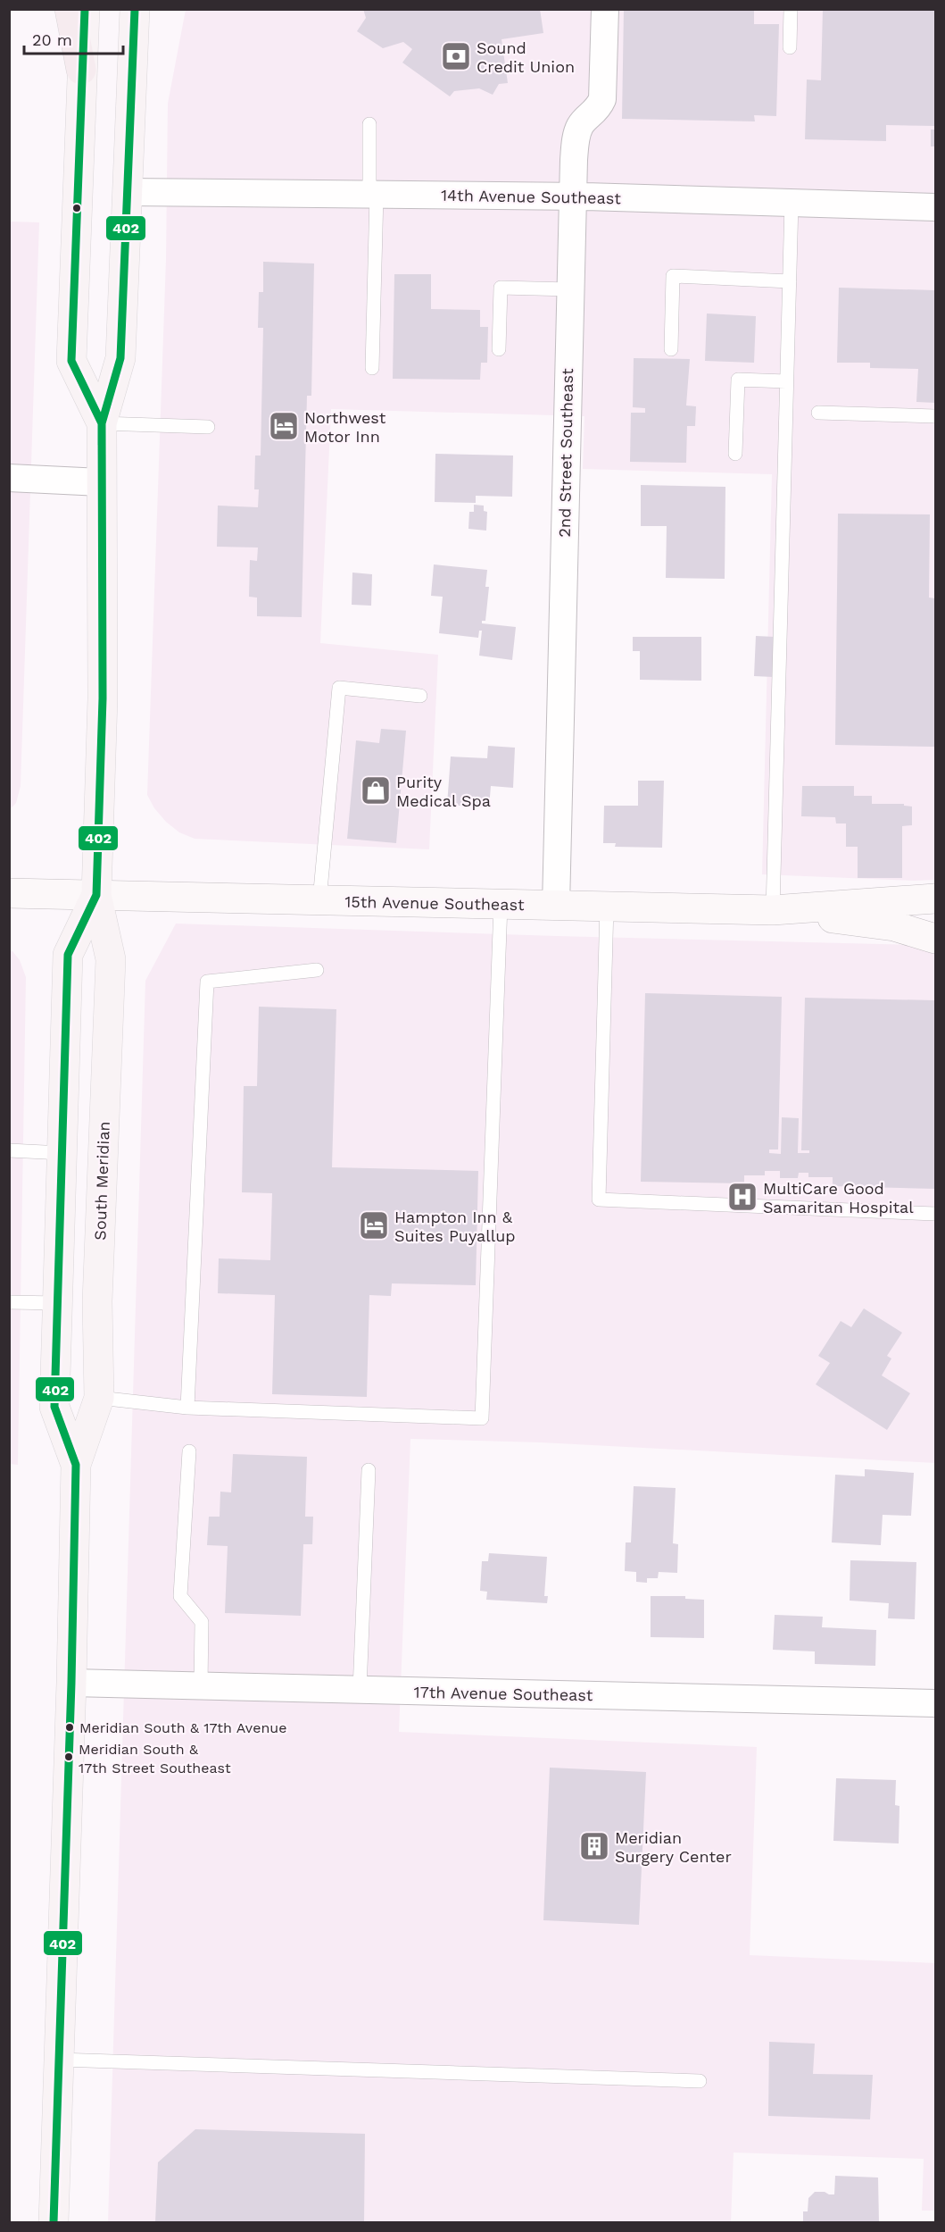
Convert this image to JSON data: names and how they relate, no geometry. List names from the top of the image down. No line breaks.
{"streets":{"main road":["South Meridian"],"street":["14th Avenue Southeast","2nd Street Southeast","15th Avenue Southeast","17th Avenue Southeast"]},"crossings":[["14th Avenue Southeast","2nd Street Southeast"],["14th Avenue Southeast","South Meridian"],["2nd Street Southeast","15th Avenue Southeast"],["15th Avenue Southeast","South Meridian"],["South Meridian","17th Avenue Southeast"]],"places":{"bank":["Sound Credit Union"],"hotel":["Northwest Motor Inn","Hampton Inn & Suites Puyallup"],"shop":["Purity Medical Spa"],"hospital":["MultiCare Good Samaritan Hospital"],"other":["Meridian South & 17th Avenue","Meridian South & 17th Street Southeast"],"building":["Meridian Surgery Center"]},"lines":["transit line 402"],"scale_bar":"20 m"}
